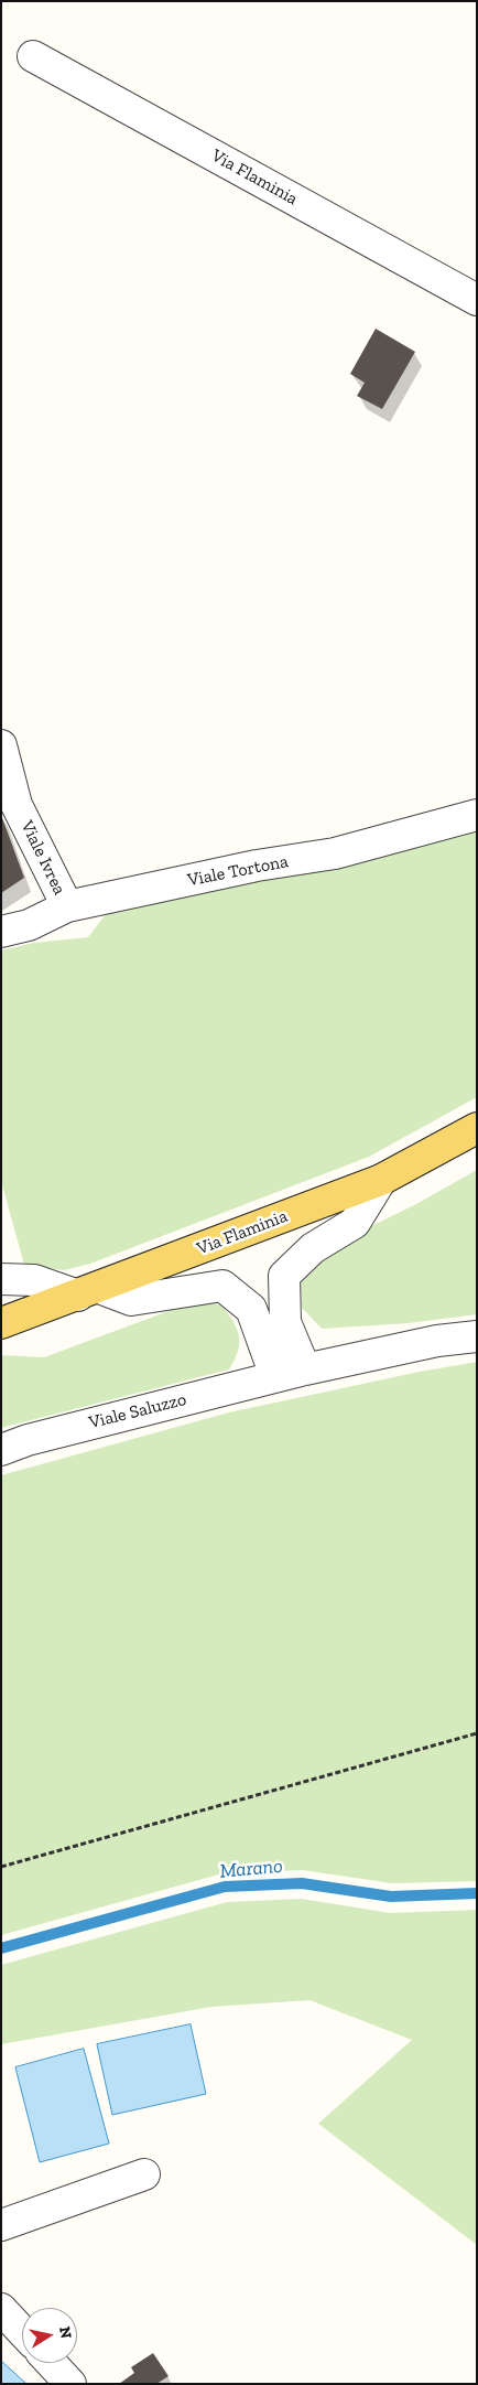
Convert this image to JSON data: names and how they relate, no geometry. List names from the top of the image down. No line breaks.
{"streets":{"main road":["Via Flaminia"],"street":["Viale Ivrea","Viale Tortona","Viale Saluzzo"]},"crossings":[["Viale Ivrea","Viale Tortona"]],"water":["Marano"],"north":"right"}
